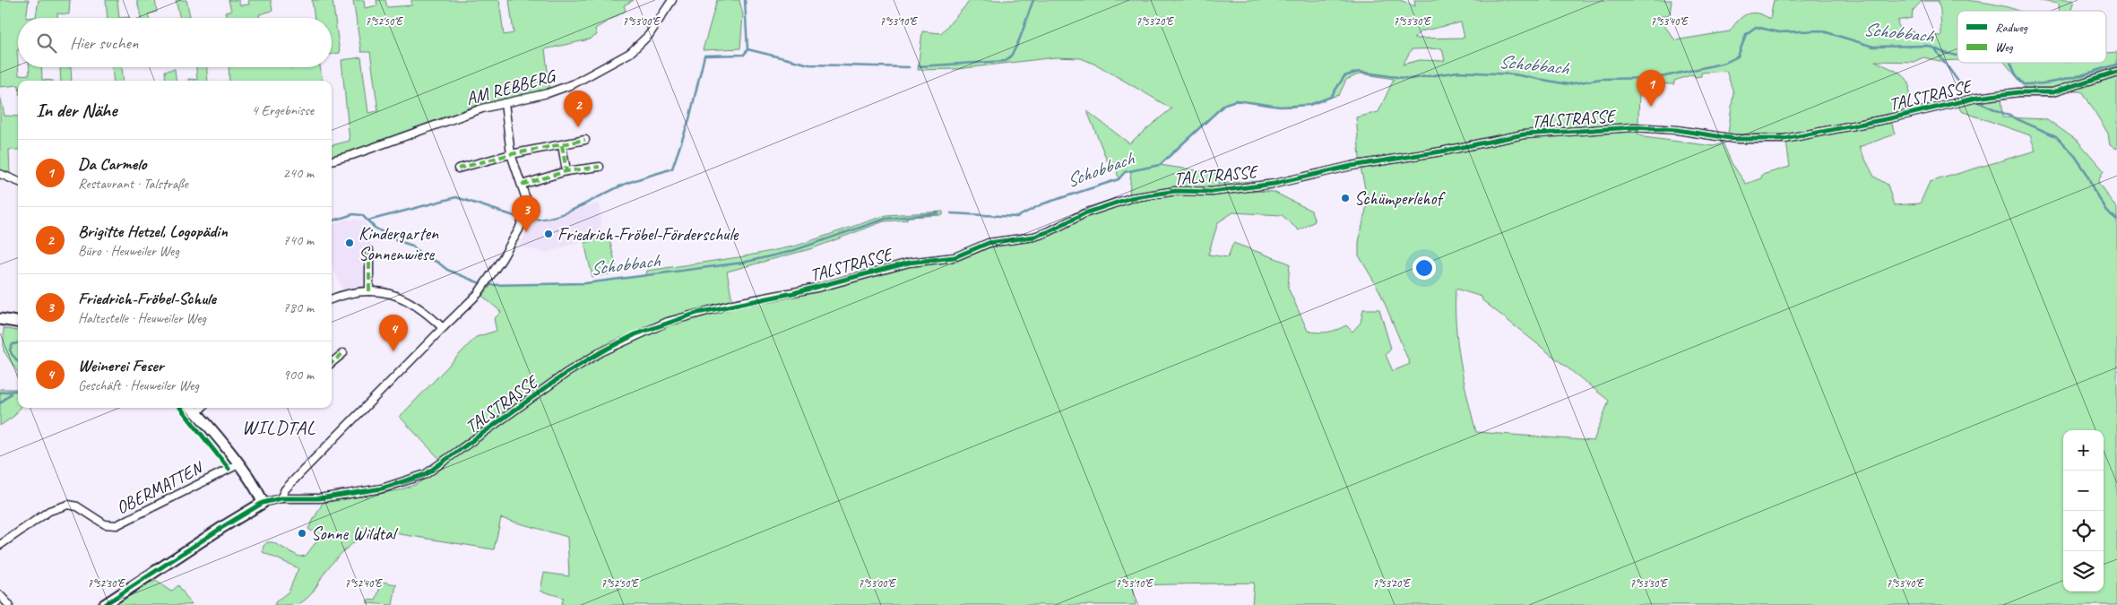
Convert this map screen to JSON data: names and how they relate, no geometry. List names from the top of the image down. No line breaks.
{"streets":{"street":["AM REBBERG","TALSTRASSE","OBERMATTEN"]},"districts":["WILDTAL"],"water":["Schobbach"],"places":["Schümperlehof","Friedrich-Fröbel-Förderschule","Kindergarten Sonnenwiese","Sonne Wildtal"],"legend":["Radweg","Weg"],"page":{"search":"Hier suchen","pins":["1","2","3","4"],"heading":["In der Nähe","4 Ergebnisse"],"list":[{"mark":"1","name":"Da Carmelo","note":"Restaurant · Talstraße","value":"240 m"},{"mark":"2","name":"Brigitte Hetzel, Logopädin","note":"Büro · Heuweiler Weg","value":"740 m"},{"mark":"3","name":"Friedrich-Fröbel-Schule","note":"Haltestelle · Heuweiler Weg","value":"780 m"},{"mark":"4","name":"Weinerei Feser","note":"Geschäft · Heuweiler Weg","value":"900 m"}],"map_buttons":["+","−"]},"coordinates":["7°52'50\"E","7°53'00\"E","7°53'10\"E","7°53'20\"E","7°53'30\"E","7°53'40\"E","7°52'30\"E","7°52'40\"E"]}
